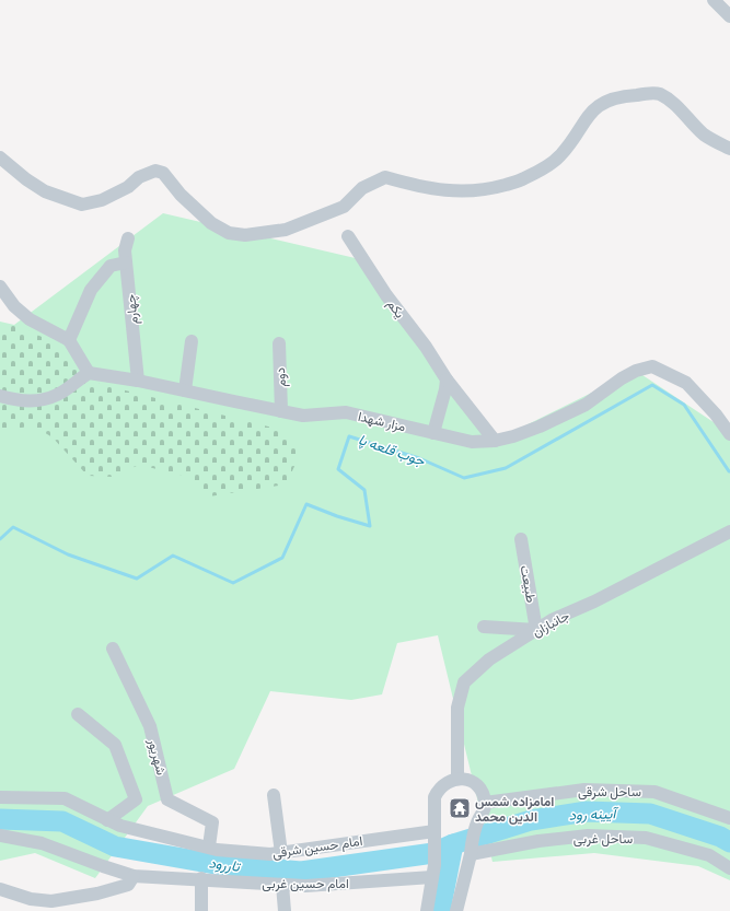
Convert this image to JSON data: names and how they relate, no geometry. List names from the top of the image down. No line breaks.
{"streets":{"street":["یکم","چهارم","دوم","مزار شهدا","طبیعت","جانبازان","شهریور","ساحل شرقی","ساحل غربی","امام حسین شرقی","امام حسین غربی"]},"crossings":[["یکم","مزار شهدا"],["چهارم","مزار شهدا"],["دوم","مزار شهدا"],["طبیعت","جانبازان"],["شهریور","امام حسین شرقی"]],"water":["جوب قلعه پا","آیینه رود","تاررود"],"places":{"temple":["امامزاده شمس الدین محمد"]}}
